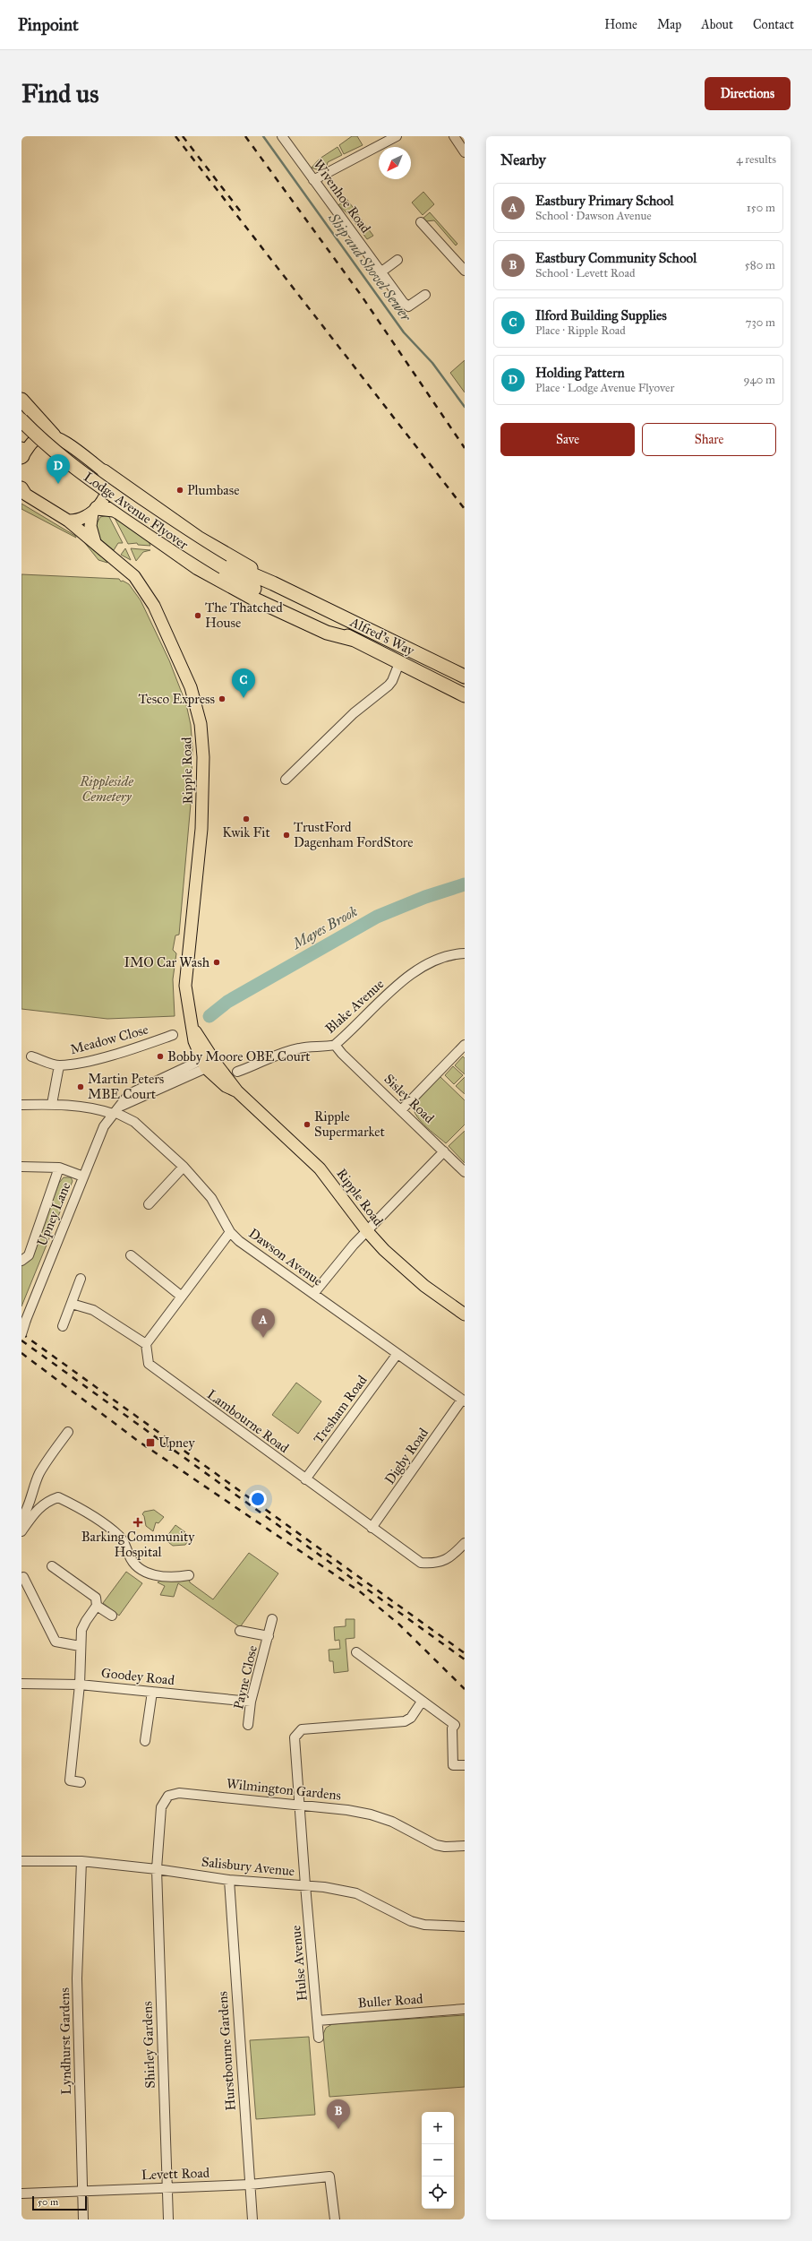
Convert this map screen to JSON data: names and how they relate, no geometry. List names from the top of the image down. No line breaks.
{"streets":{"highway":["Lodge Avenue Flyover","Alfred's Way"],"main road":["Ripple Road"],"street":["Wivenhoe Road","Blake Avenue","Meadow Close","Sisley Road","Upney Lane","Dawson Avenue","Tresham Road","Lambourne Road","Digby Road","Goodey Road","Payne Close","Wilmington Gardens","Salisbury Avenue","Hulse Avenue","Buller Road","Lyndhurst Gardens","Shirley Gardens","Hurstbourne Gardens","Levett Road"]},"crossings":[["Lodge Avenue Flyover","Alfred's Way"],["Ripple Road","Upney Lane"],["Blake Avenue","Sisley Road"],["Upney Lane","Dawson Avenue"],["Dawson Avenue","Tresham Road"],["Dawson Avenue","Digby Road"],["Tresham Road","Lambourne Road"],["Lambourne Road","Digby Road"],["Goodey Road","Payne Close"],["Wilmington Gardens","Salisbury Avenue"],["Wilmington Gardens","Hulse Avenue"],["Wilmington Gardens","Shirley Gardens"],["Salisbury Avenue","Hulse Avenue"],["Salisbury Avenue","Lyndhurst Gardens"],["Salisbury Avenue","Shirley Gardens"],["Salisbury Avenue","Hurstbourne Gardens"],["Hulse Avenue","Buller Road"],["Lyndhurst Gardens","Levett Road"],["Shirley Gardens","Levett Road"],["Hurstbourne Gardens","Levett Road"]],"water":["Ship and Shovel Sewer","Mayes Brook"],"parks":["Rippleside Cemetery"],"places":{"other":["Plumbase","The Thatched House","Tesco Express","Kwik Fit","TrustFord Dagenham FordStore","IMO Car Wash","Bobby Moore OBE Court","Martin Peters MBE Court","Ripple Supermarket"],"transit":["Upney"],"health":["Barking Community Hospital"]},"scale_bar":"50 m","north":"bottom left","page":{"header":"Pinpoint","nav":["Home","Map","About","Contact"],"buttons":["Directions",["Save","Share"]],"title":"Find us","heading":["Nearby","4 results"],"list":[{"mark":"A","name":"Eastbury Primary School","note":"School · Dawson Avenue","value":"150 m"},{"mark":"B","name":"Eastbury Community School","note":"School · Levett Road","value":"580 m"},{"mark":"C","name":"Ilford Building Supplies","note":"Place · Ripple Road","value":"730 m"},{"mark":"D","name":"Holding Pattern","note":"Place · Lodge Avenue Flyover","value":"940 m"}],"pins":["D","C","A","B"],"map_buttons":["+","−"],"scale":"50 m"}}
